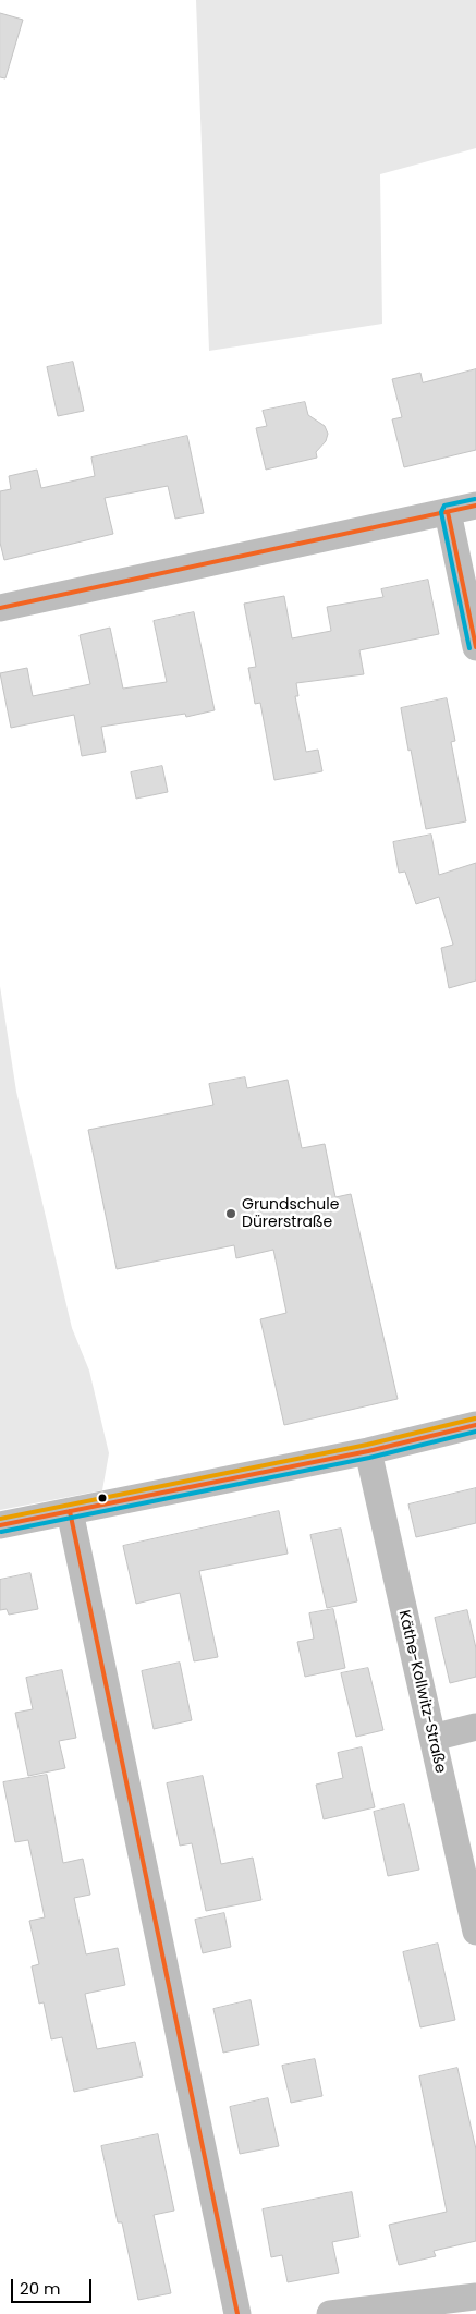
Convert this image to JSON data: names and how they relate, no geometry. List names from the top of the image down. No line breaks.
{"streets":{"street":["Käthe-Kollwitz-Straße"]},"places":["Grundschule Dürerstraße"],"scale_bar":"20 m"}
